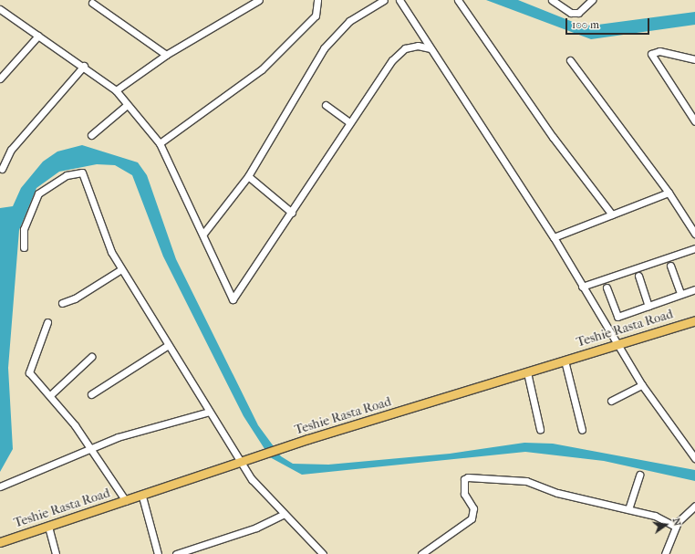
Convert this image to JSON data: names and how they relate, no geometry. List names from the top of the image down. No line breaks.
{"streets":{"main road":["Teshie Rasta Road"]},"scale_bar":"100 m","north":"right"}
